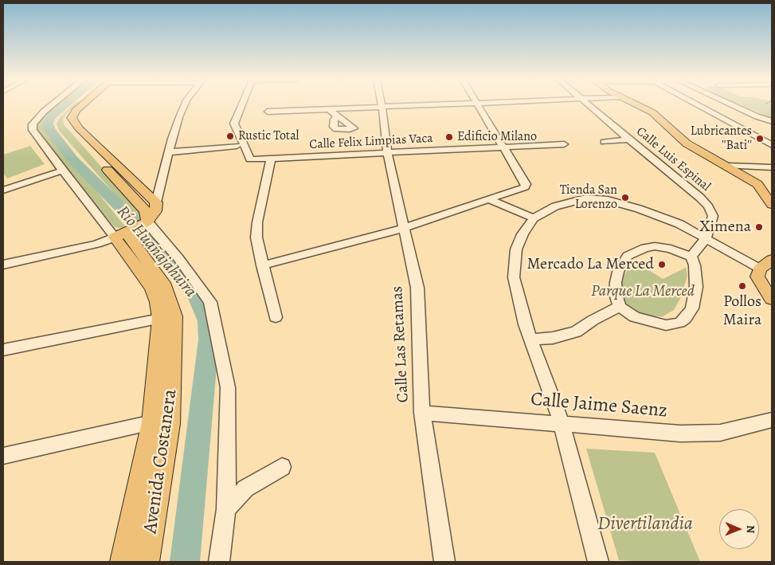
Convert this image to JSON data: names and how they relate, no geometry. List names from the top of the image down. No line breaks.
{"streets":{"main road":["Avenida Costanera"],"street":["Calle Felix Limpias Vaca","Calle Luis Espinal","Calle Las Retamas","Calle Jaime Saenz"]},"crossings":[["Calle Felix Limpias Vaca","Calle Las Retamas"],["Calle Las Retamas","Calle Jaime Saenz"]],"water":["Río Huañajahuira"],"parks":["Parque La Merced","Divertilandia"],"places":["Rustic Total","Edificio Milano","Lubricantes ''Bati''","Tienda San Lorenzo","Ximena","Mercado La Merced","Pollos Maira"],"north":"right"}
